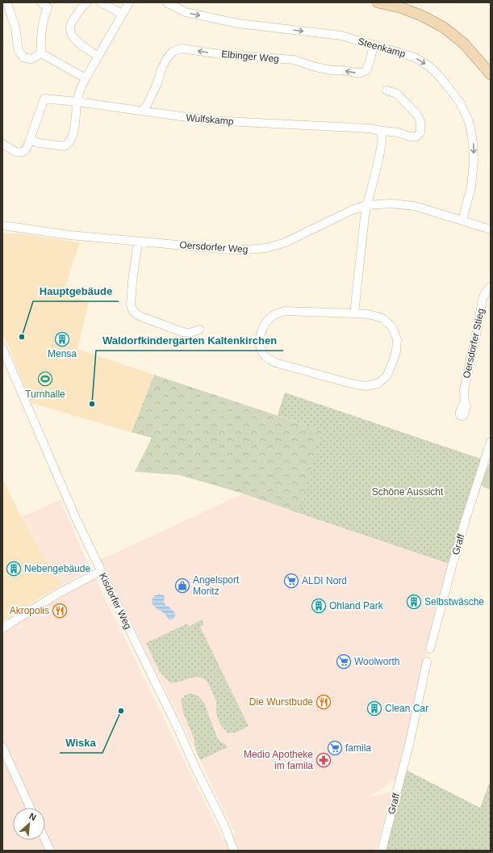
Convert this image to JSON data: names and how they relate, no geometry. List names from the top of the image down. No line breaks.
{"streets":{"street":["Steenkamp","Elbinger Weg","Wulfskamp","Oersdorfer Weg","Oersdorfer Stieg","Graff","Kisdorfer Weg"]},"crossings":[["Steenkamp","Elbinger Weg"],["Steenkamp","Oersdorfer Weg"],["Elbinger Weg","Wulfskamp"]],"one_way":["Steenkamp","Elbinger Weg"],"parks":["Schöne Aussicht"],"places":{"other":["Hauptgebäude","Waldorfkindergarten Kaltenkirchen","Wiska"],"building":["Mensa","Nebengebäude","Selbstwäsche","Ohland Park","Clean Car"],"sports":["Turnhalle"],"supermarket":["ALDI Nord","Woolworth","famila"],"shop":["Angelsport Moritz"],"restaurant":["Akropolis","Die Wurstbude"],"pharmacy":["Medio Apotheke im famila"]},"north":"top right"}
